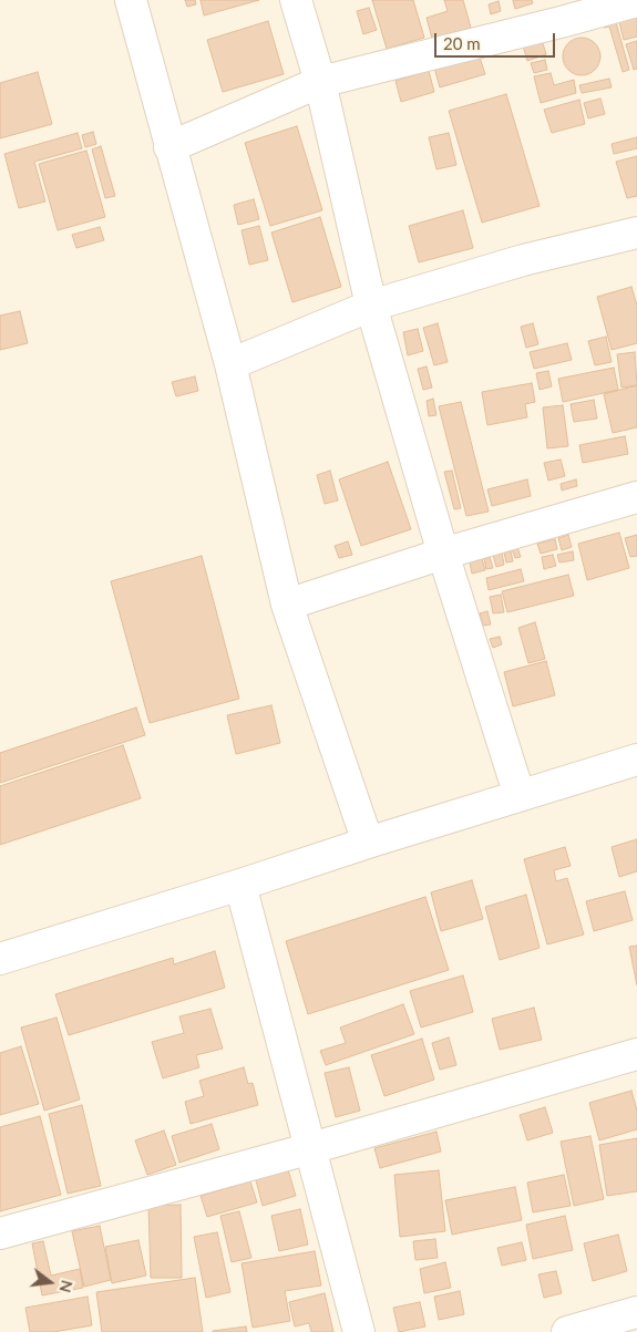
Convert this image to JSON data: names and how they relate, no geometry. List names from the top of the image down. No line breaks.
{"scale_bar":"20 m","north":"right"}
